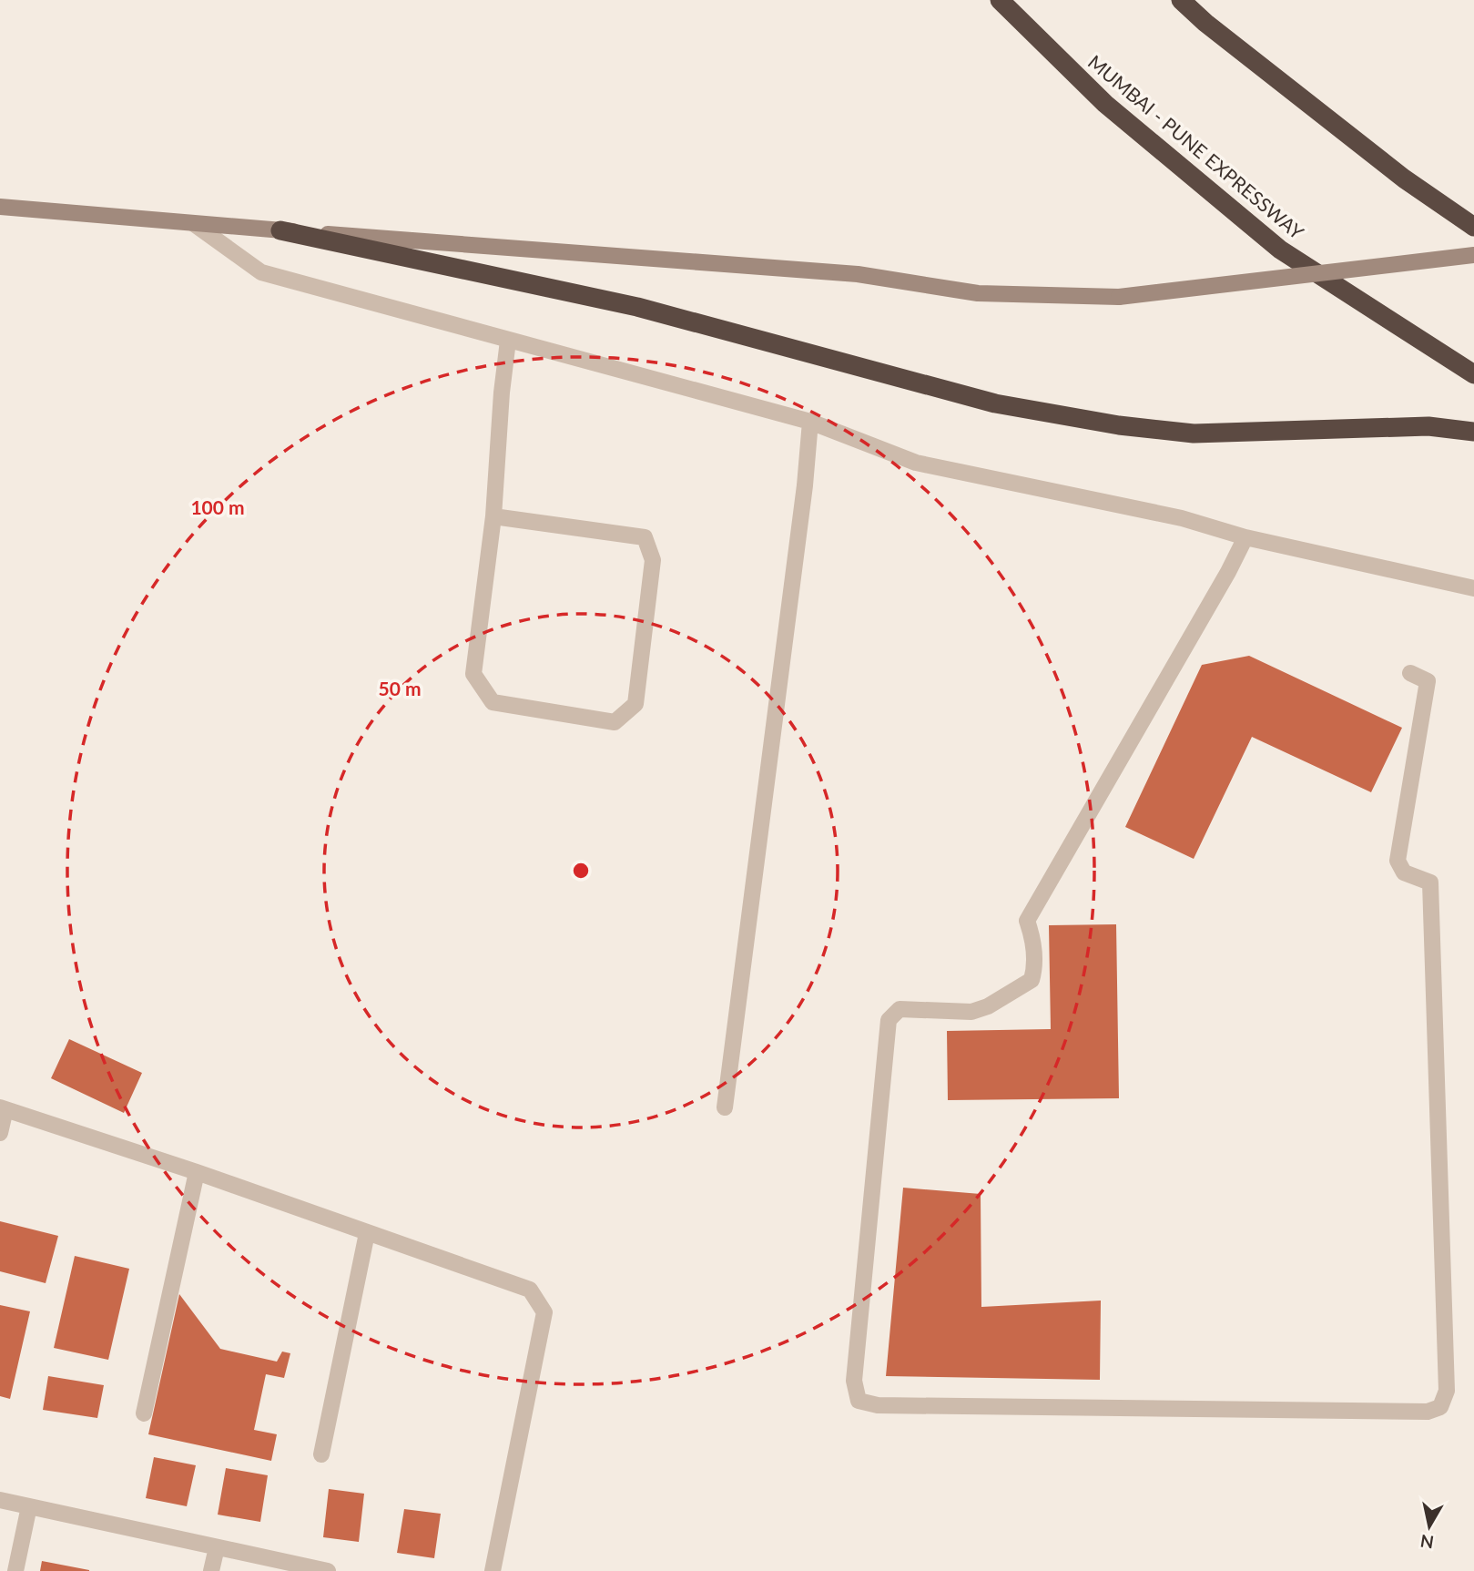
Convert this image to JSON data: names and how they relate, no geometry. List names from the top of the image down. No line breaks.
{"streets":{"highway":["MUMBAI - PUNE EXPRESSWAY"]},"north":"bottom","rings":["100 m","50 m"]}
